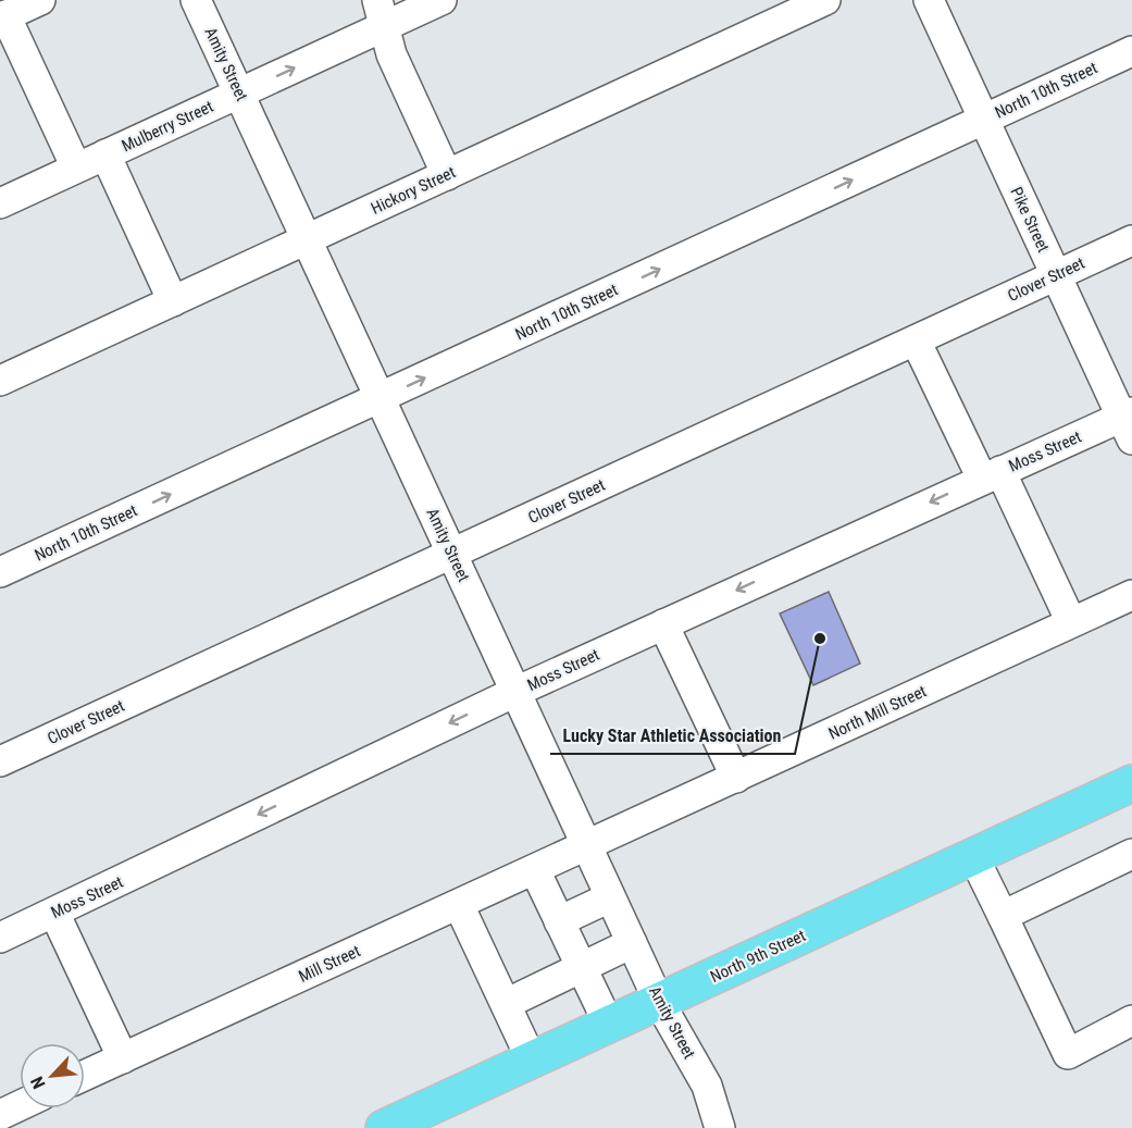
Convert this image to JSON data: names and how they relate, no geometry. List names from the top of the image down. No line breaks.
{"streets":{"main road":["North 9th Street"],"street":["Amity Street","North 10th Street","Mulberry Street","Hickory Street","Pike Street","Clover Street","Moss Street","North Mill Street","Mill Street"]},"crossings":[["Amity Street","North 10th Street"],["Amity Street","Mulberry Street"],["Amity Street","Hickory Street"],["Amity Street","Clover Street"],["Amity Street","Moss Street"],["Amity Street","North Mill Street"],["Amity Street","North 9th Street"],["Amity Street","Mill Street"],["North 10th Street","Pike Street"],["Pike Street","Clover Street"],["Pike Street","Moss Street"],["North Mill Street","Mill Street"]],"one_way":["North 10th Street","Moss Street"],"places":["Lucky Star Athletic Association"],"north":"bottom left"}
